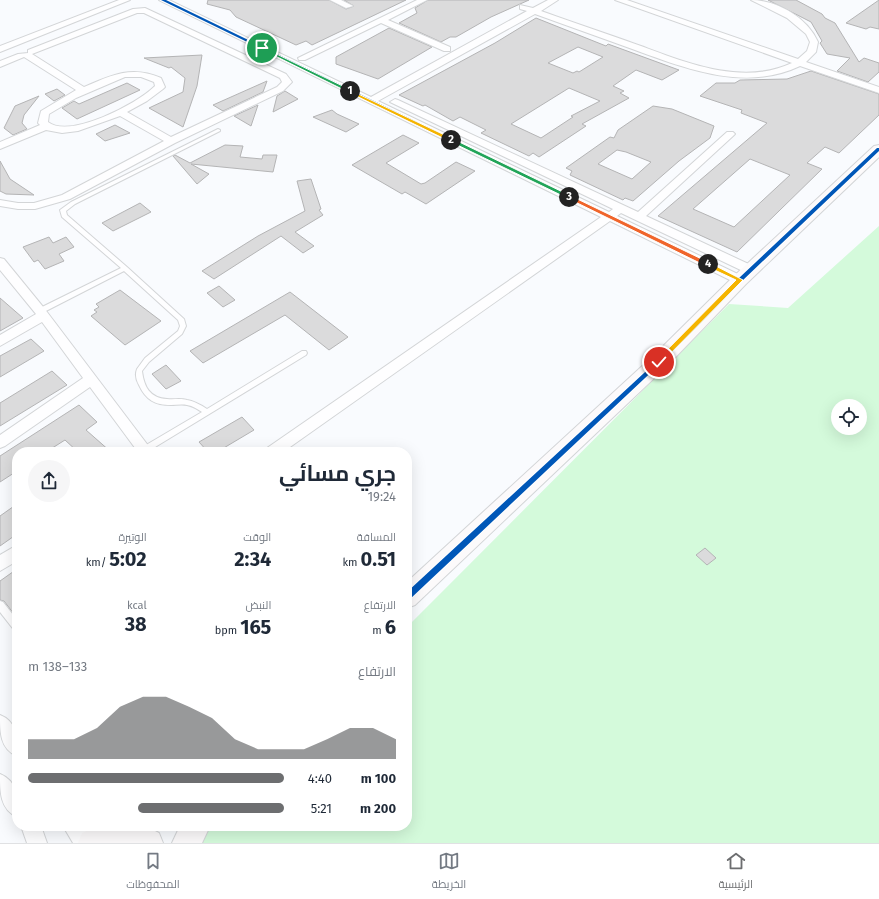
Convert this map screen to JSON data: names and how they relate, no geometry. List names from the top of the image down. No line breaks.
{"page":{"pins":["1","2","3","4"],"heading":["جري مسائي","19:24"],"stats":[["المسافة","0.51 km"],["الوقت","2:34"],["الوتيرة","5:02 /km"],["الارتفاع","6 m"],["النبض","165 bpm"],["kcal","38"]],"chart":["الارتفاع","133–138 m"],"list":[{"name":"100 m","note":"4:40"},{"name":"200 m","note":"5:21"}],"tabs":["الرئيسية","الخريطة","المحفوظات"]}}
